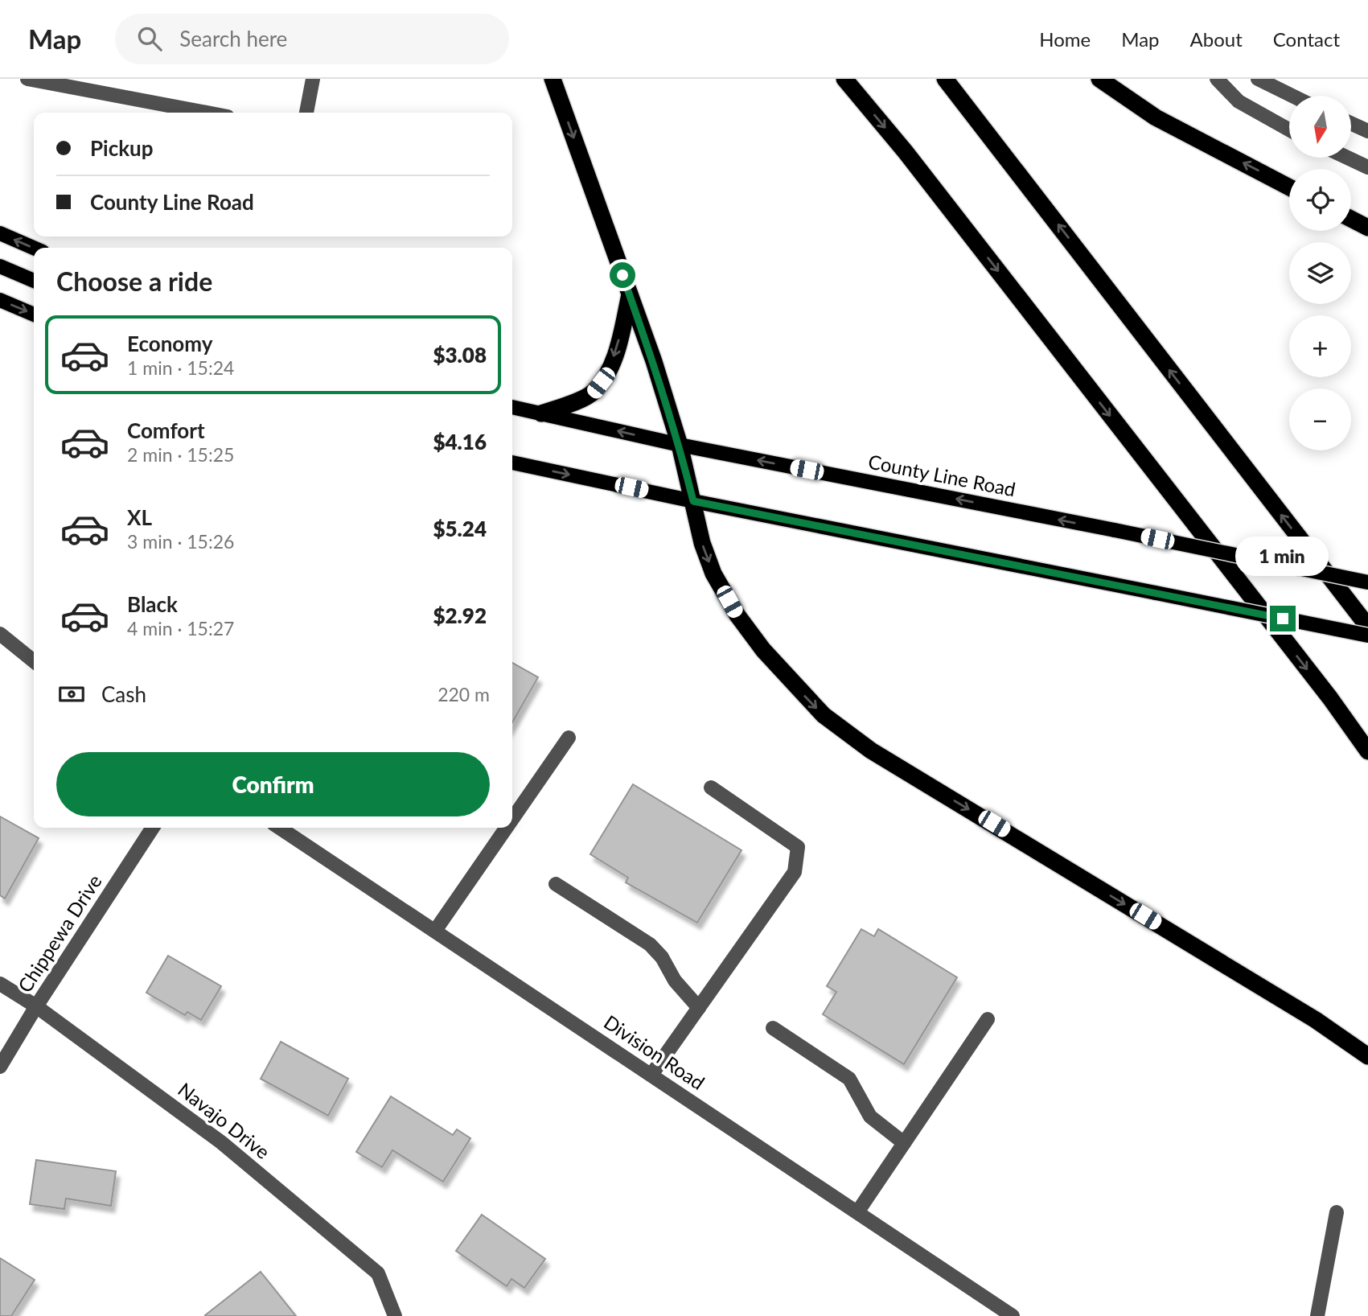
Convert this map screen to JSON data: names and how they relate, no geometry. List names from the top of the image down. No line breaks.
{"streets":{"main road":["County Line Road"],"street":["Chippewa Drive","Division Road","Navajo Drive"]},"crossings":[["Chippewa Drive","Navajo Drive"]],"north":"bottom","page":{"header":"Map","search":"Search here","nav":["Home","Map","About","Contact"],"map_buttons":["+","−"],"banner":["Pickup","County Line Road"],"heading":"Choose a ride","list":[{"name":"Economy","note":"1 min · 15:24","value":"$3.08"},{"name":"Comfort","note":"2 min · 15:25","value":"$4.16"},{"name":"XL","note":"3 min · 15:26","value":"$5.24"},{"name":"Black","note":"4 min · 15:27","value":"$2.92"}],"bubble":"1 min","pay":["Cash","220 m"],"buttons":"Confirm"}}
